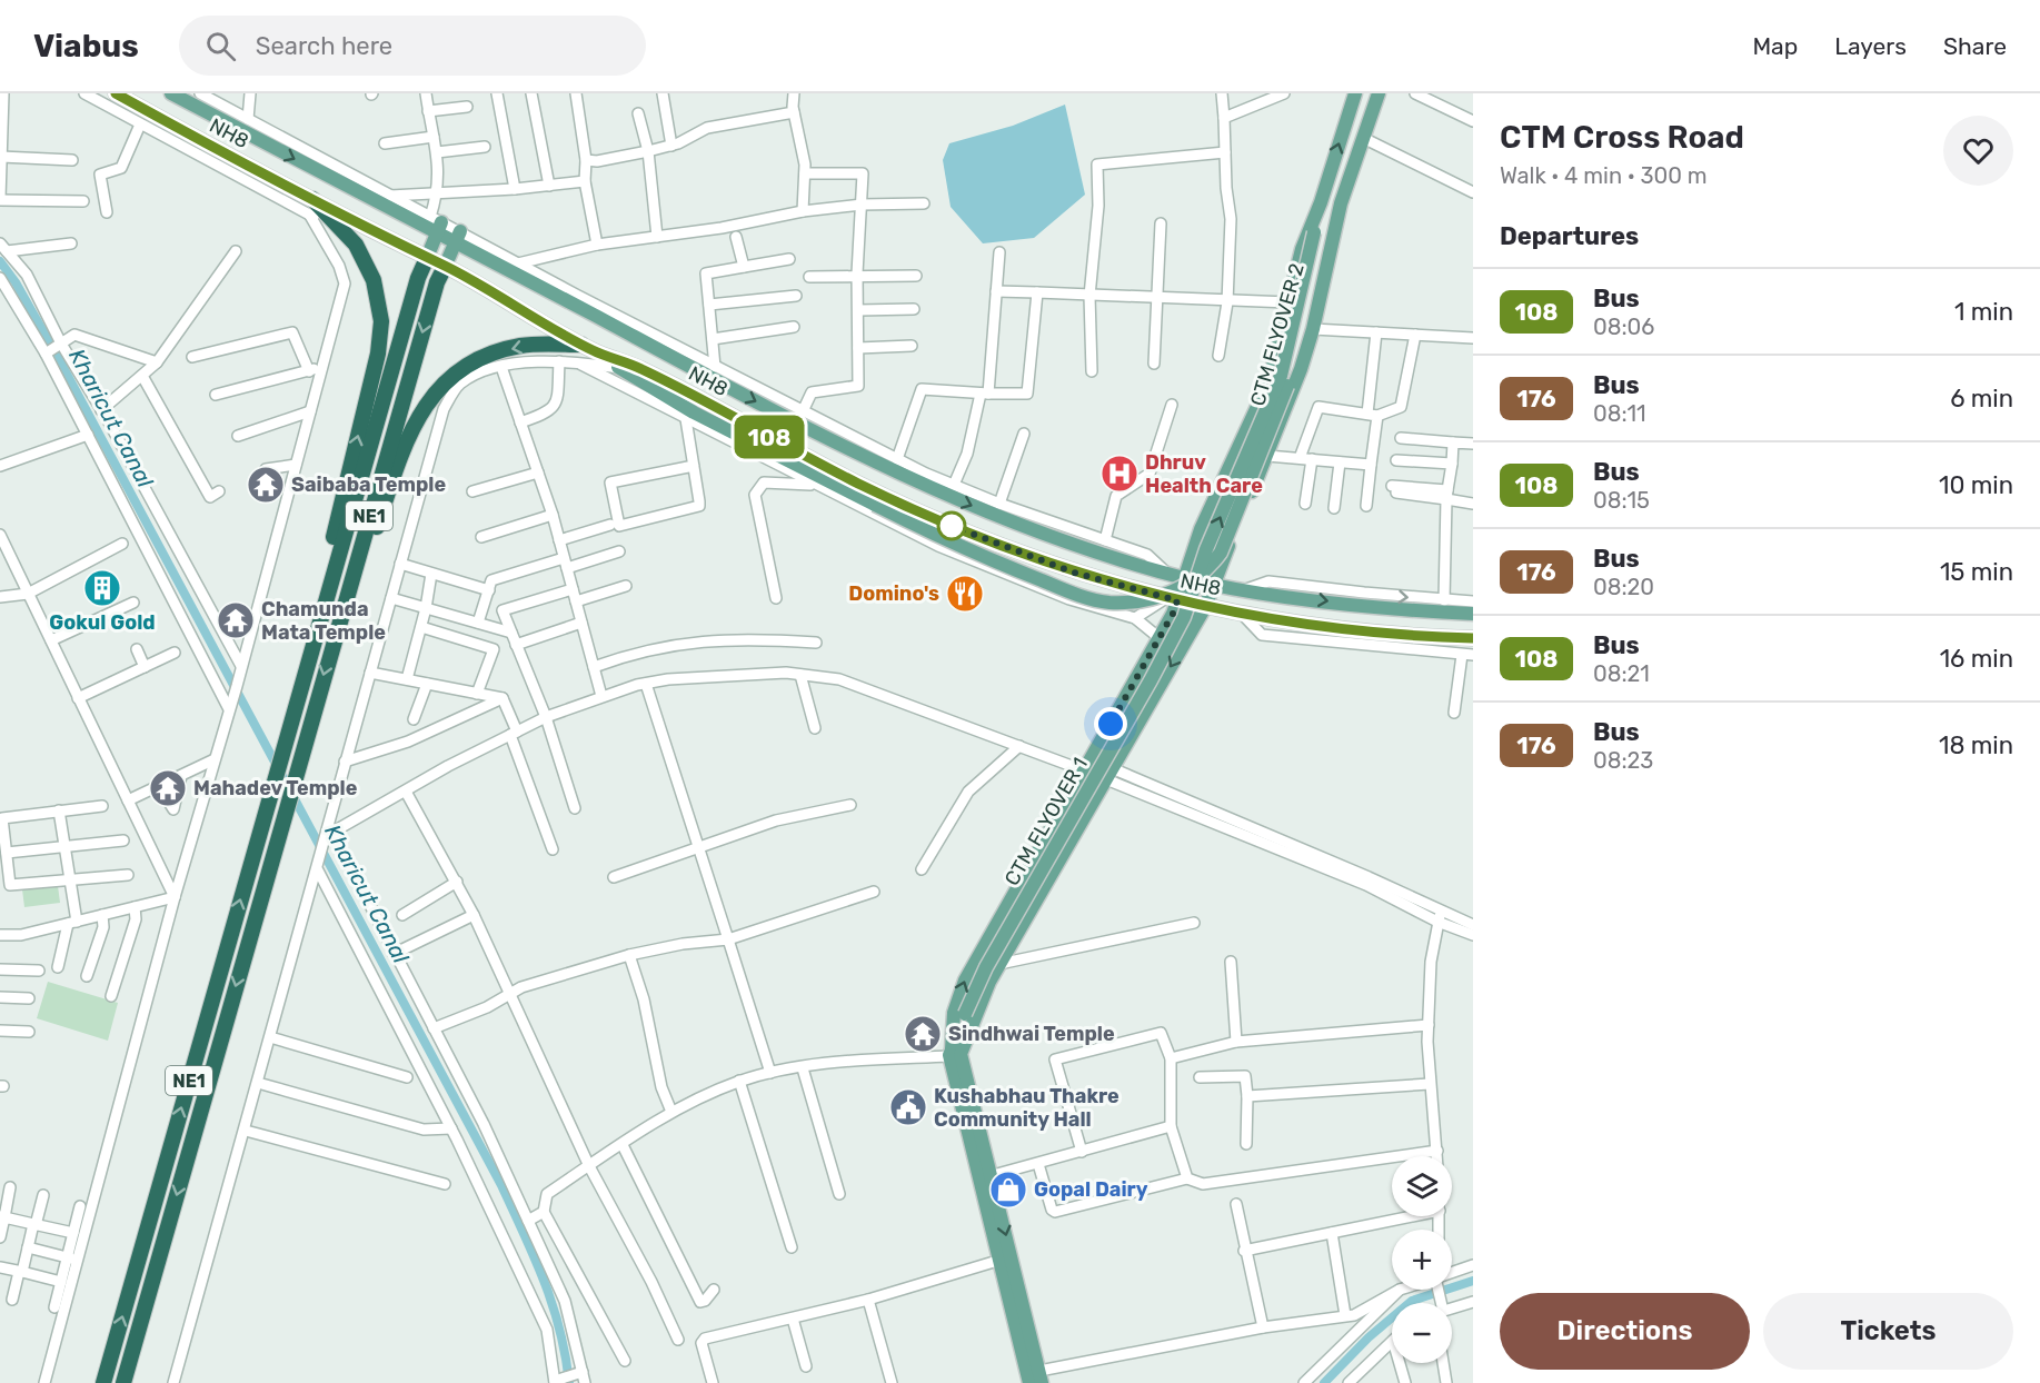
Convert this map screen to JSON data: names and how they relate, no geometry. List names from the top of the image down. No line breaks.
{"streets":{"highway":["NE1"],"main road":["NH8","CTM FLYOVER 2","CTM FLYOVER 1"]},"crossings":[["NH8","CTM FLYOVER 2"],["NH8","NE1"]],"water":["Kharicut Canal"],"places":{"hospital":["Dhruv Health Care"],"temple":["Saibaba Temple","Chamunda Mata Temple","Mahadev Temple","Sindhwai Temple"],"building":["Gokul Gold"],"restaurant":["Domino's"],"public building":["Kushabhau Thakre Community Hall"],"shop":["Gopal Dairy"]},"lines":["bus line 108"],"page":{"header":"Viabus","search":"Search here","nav":["Map","Layers","Share"],"on_map":"108","heading":[["CTM Cross Road","Walk · 4 min · 300 m"],"Departures"],"list":[{"mark":"108","name":"Bus","note":"08:06","value":"1 min"},{"mark":"176","name":"Bus","note":"08:11","value":"6 min"},{"mark":"108","name":"Bus","note":"08:15","value":"10 min"},{"mark":"176","name":"Bus","note":"08:20","value":"15 min"},{"mark":"108","name":"Bus","note":"08:21","value":"16 min"},{"mark":"176","name":"Bus","note":"08:23","value":"18 min"}],"map_buttons":["+","−"],"buttons":["Directions","Tickets"]}}
